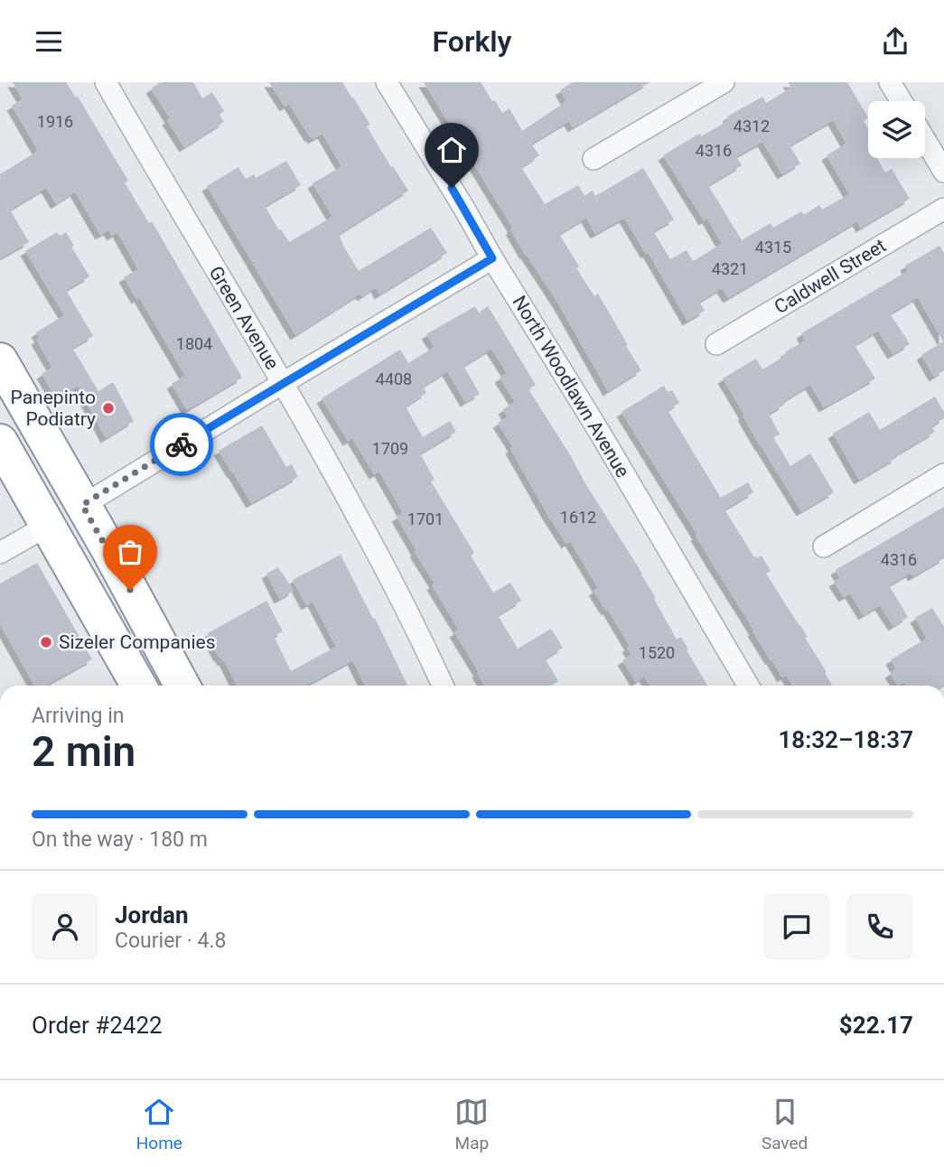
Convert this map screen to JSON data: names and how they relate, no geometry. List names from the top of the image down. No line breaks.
{"streets":{"street":["Caldwell Street","Green Avenue","North Woodlawn Avenue"]},"places":["Panepinto Podiatry","Sizeler Companies"],"house_numbers":["1916","4312","4316","4315","4321","1804","4408","1709","1612","1701","4316","1520"],"page":{"header":"Forkly","heading":["2 min","Arriving in","18:32–18:37"],"panel":["Jordan","Courier · 4.8","Order #2422","$22.17"],"bar":"On the way · 180 m","tabs":["Home","Map","Saved"]}}
